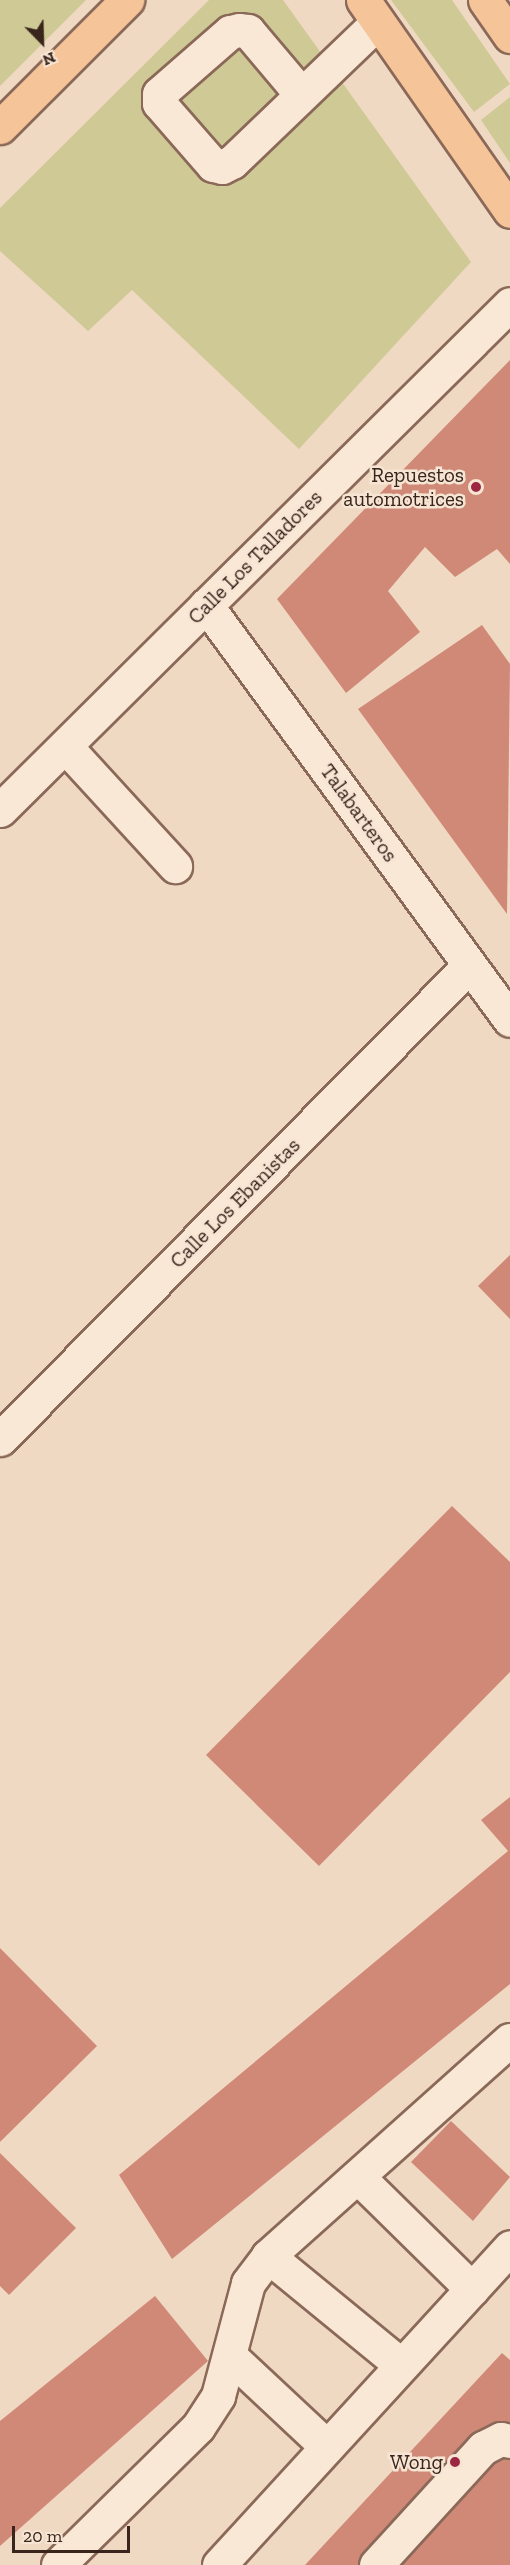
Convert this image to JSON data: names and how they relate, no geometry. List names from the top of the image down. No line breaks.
{"streets":{"street":["Calle Los Talladores","Talabarteros","Calle Los Ebanistas"]},"crossings":[["Calle Los Talladores","Talabarteros"],["Talabarteros","Calle Los Ebanistas"]],"places":["Repuestos automotrices","Wong"],"scale_bar":"20 m","north":"bottom right"}
